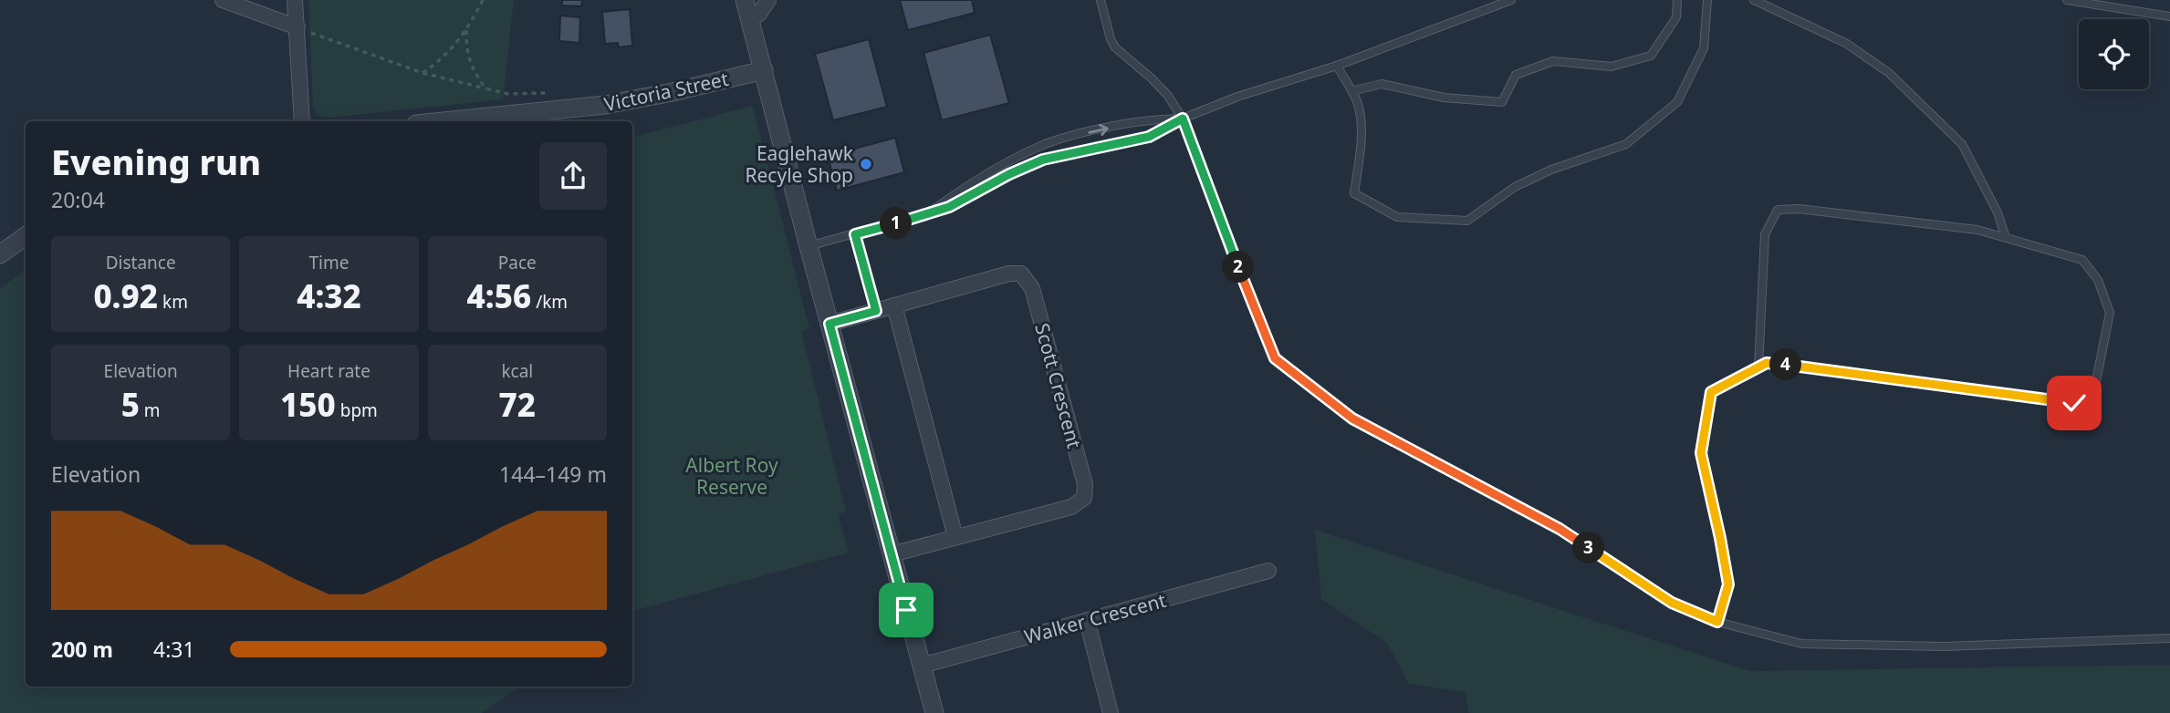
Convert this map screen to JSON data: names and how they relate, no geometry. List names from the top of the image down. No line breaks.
{"streets":{"street":["Victoria Street","Scott Crescent","Walker Crescent"]},"parks":["Albert Roy Reserve"],"places":["Eaglehawk Recyle Shop"],"page":{"heading":["Evening run","20:04"],"pins":["1","2","4","3"],"stats":[["Distance","0.92 km"],["Time","4:32"],["Pace","4:56 /km"],["Elevation","5 m"],["Heart rate","150 bpm"],["kcal","72"]],"chart":["Elevation","144–149 m"],"list":[{"name":"200 m","note":"4:31"}]}}
